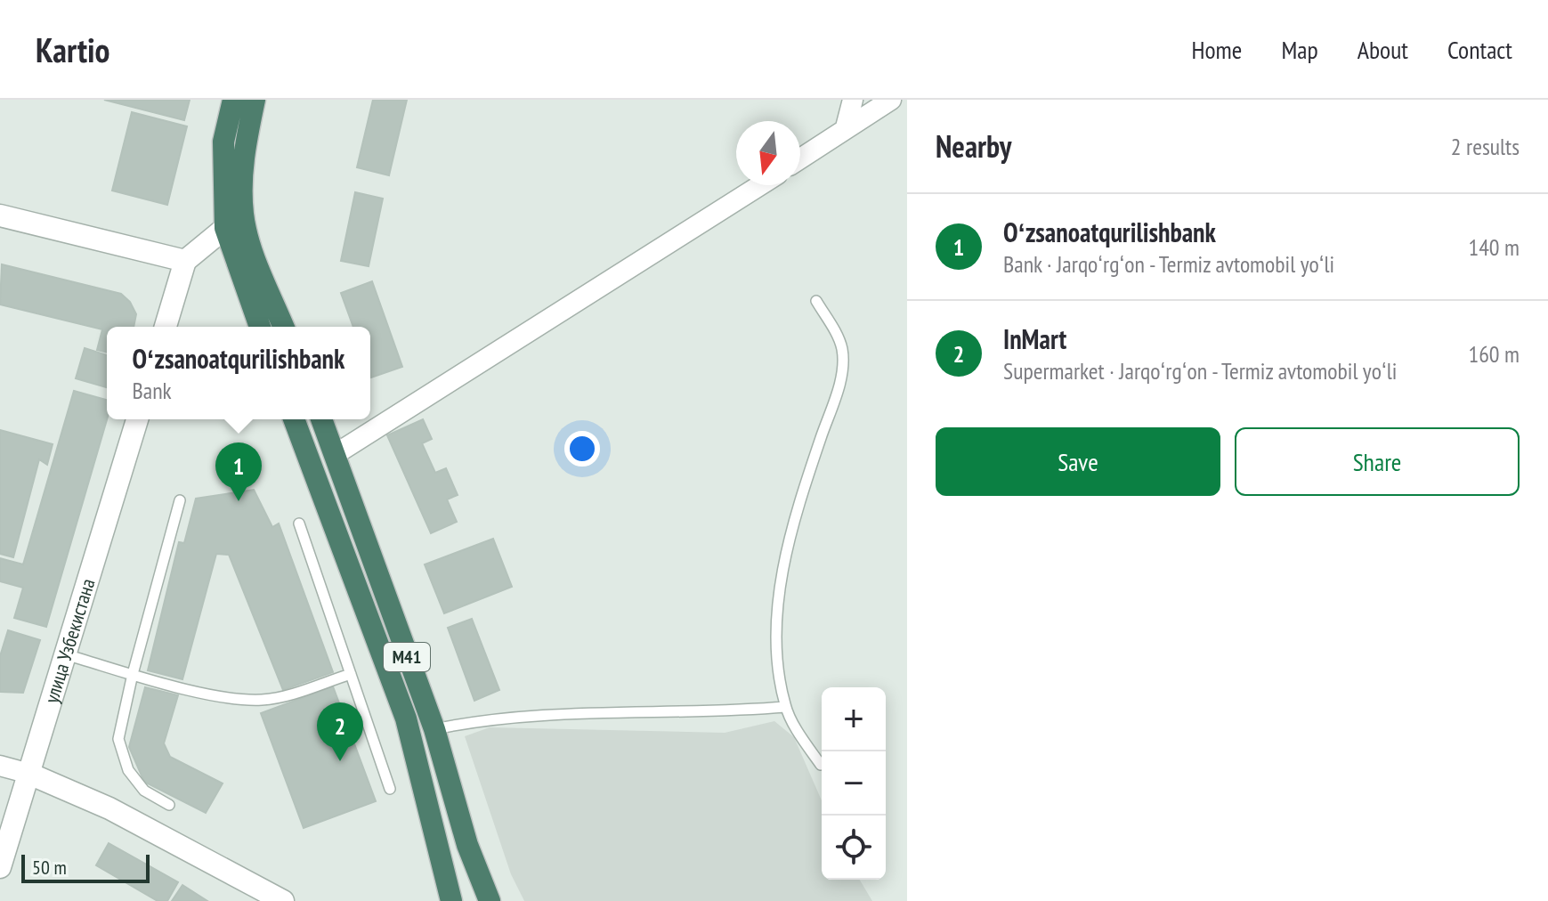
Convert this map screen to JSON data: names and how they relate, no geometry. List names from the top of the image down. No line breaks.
{"streets":{"highway":["M41"],"street":["улица Узбекистана"]},"scale_bar":"50 m","north":"bottom","page":{"header":"Kartio","nav":["Home","Map","About","Contact"],"heading":["Nearby","2 results"],"list":[{"mark":"1","name":"Oʻzsanoatqurilishbank","note":"Bank · Jarqoʻrgʻon - Termiz avtomobil yoʻli","value":"140 m"},{"mark":"2","name":"InMart","note":"Supermarket · Jarqoʻrgʻon - Termiz avtomobil yoʻli","value":"160 m"}],"popup":["Oʻzsanoatqurilishbank","Bank"],"buttons":["Save","Share"],"pins":["1","2"],"map_buttons":["+","−"],"scale":"50 m"}}
